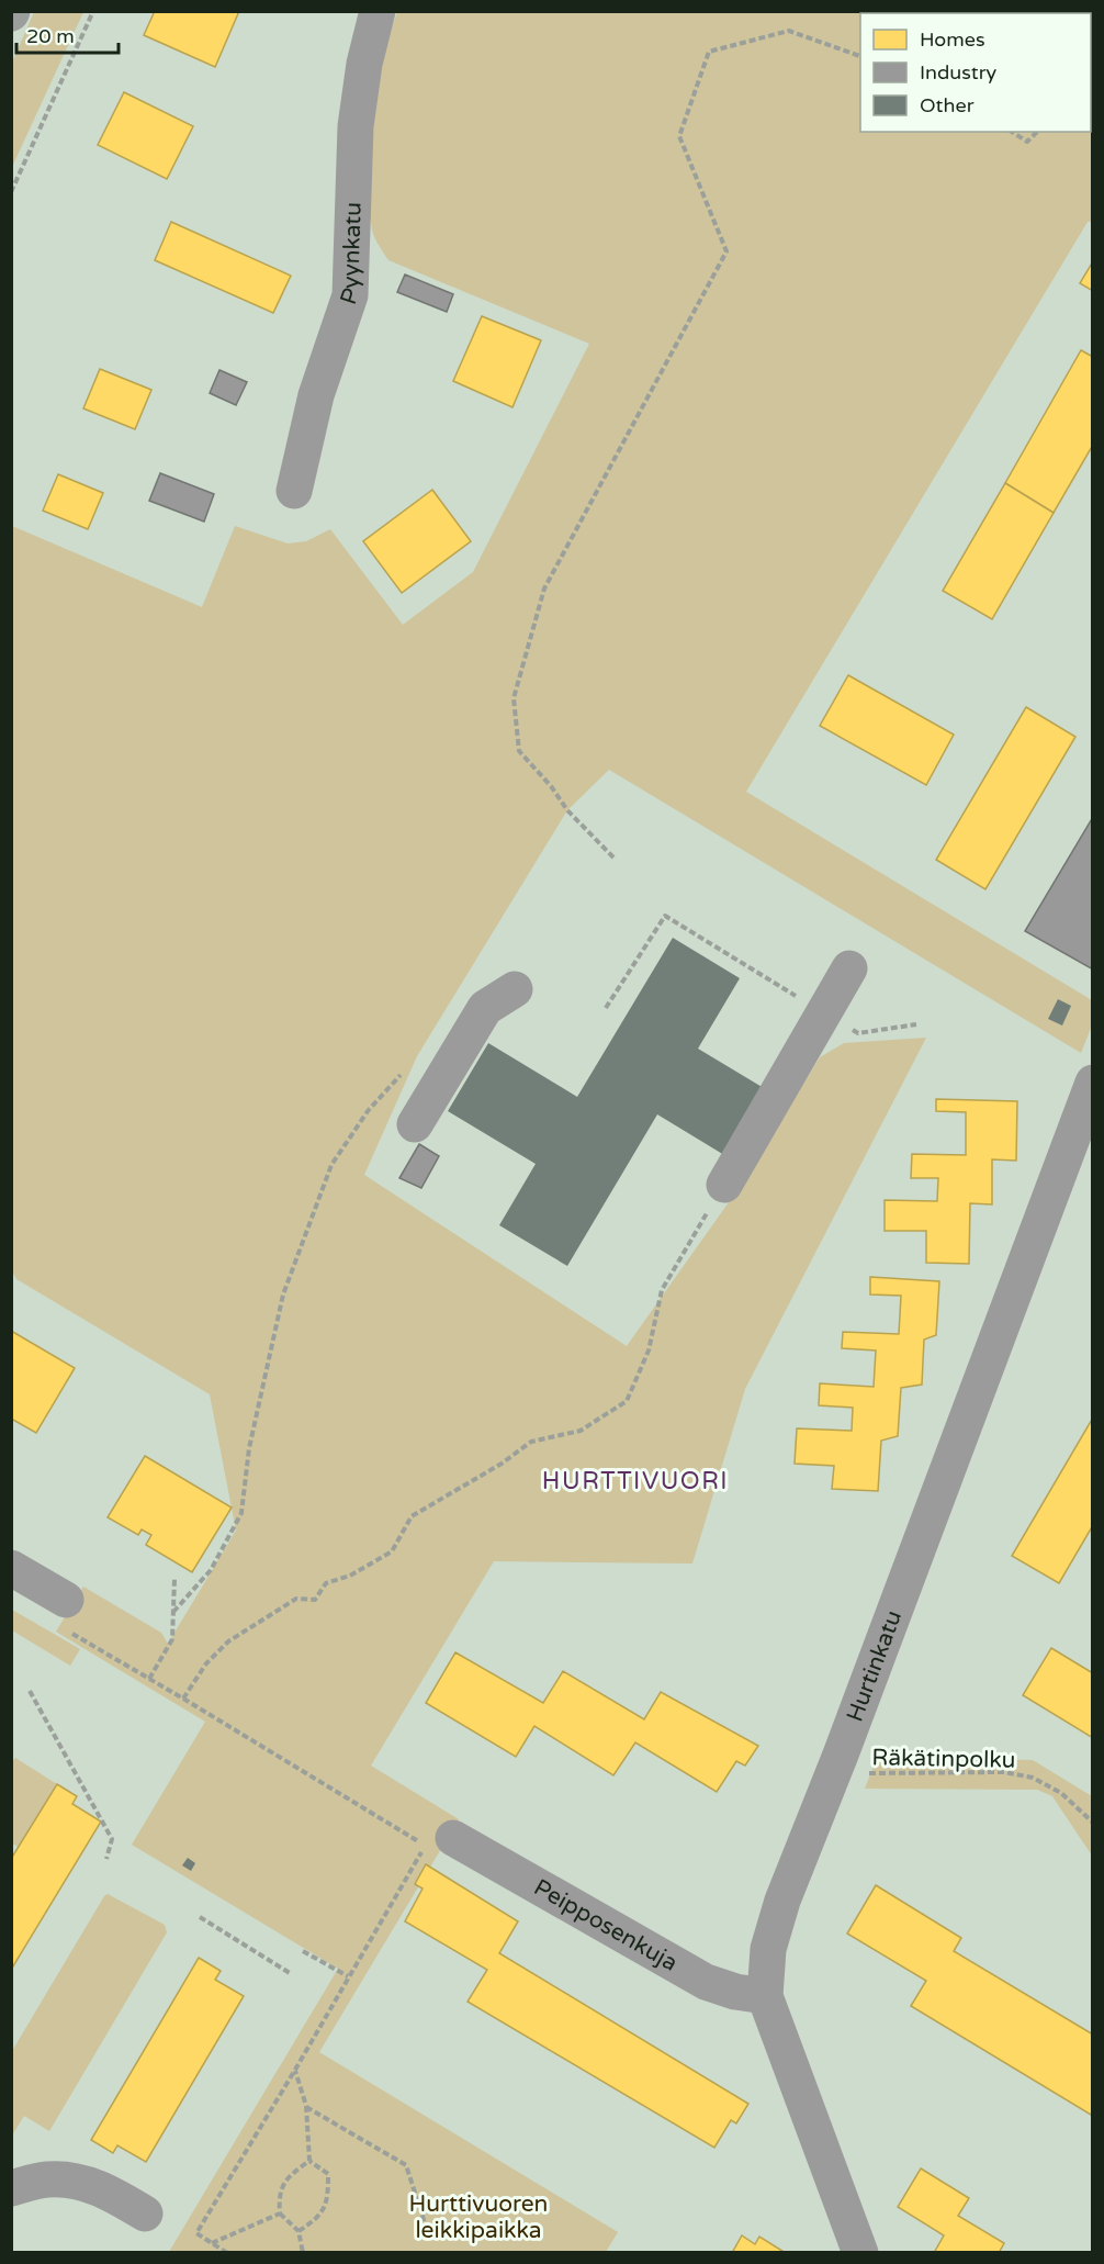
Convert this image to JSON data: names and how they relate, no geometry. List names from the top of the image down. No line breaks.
{"streets":{"street":["Pyynkatu","Hurtinkatu","Peipposenkuja"],"path":["Räkätinpolku"]},"crossings":[["Hurtinkatu","Peipposenkuja"]],"districts":["HURTTIVUORI"],"parks":["Hurttivuoren leikkipaikka"],"legend":["Homes","Industry","Other"],"scale_bar":"20 m"}
